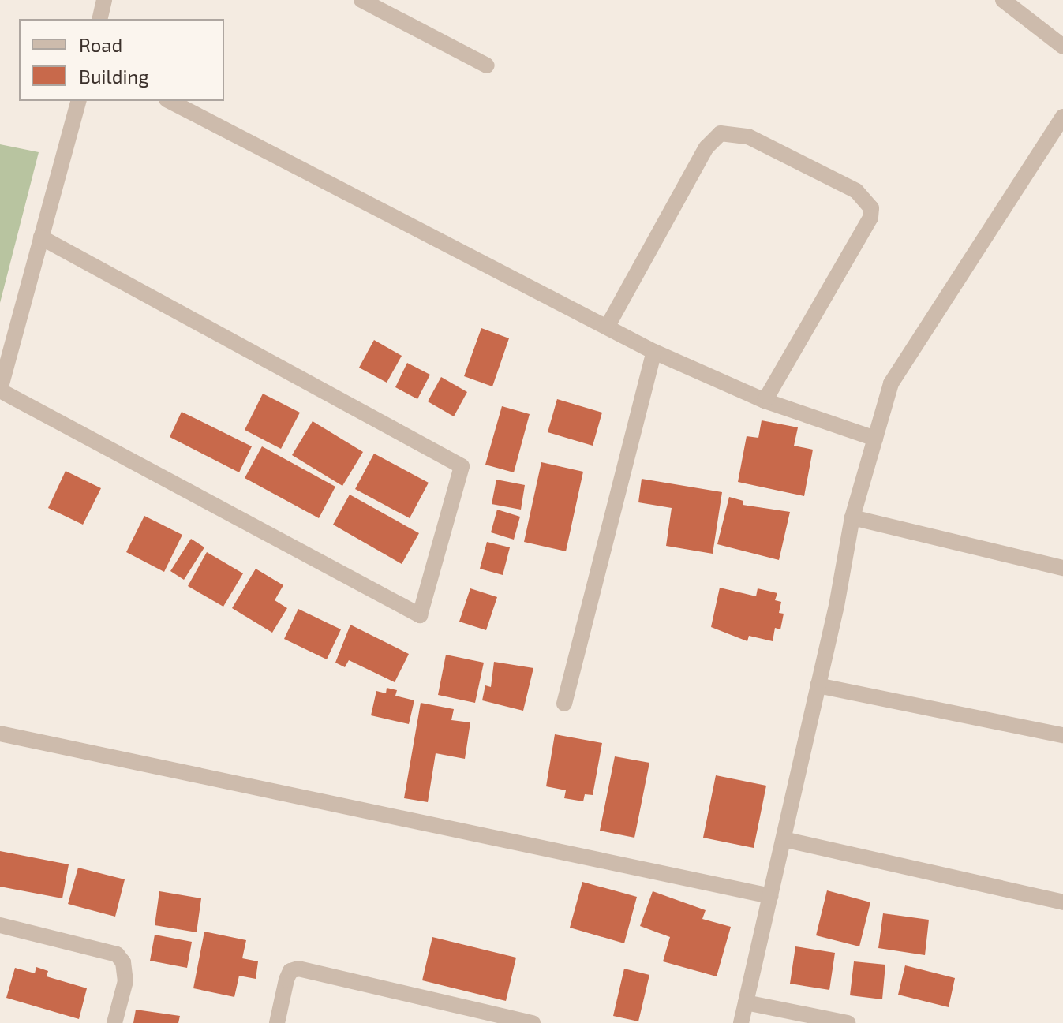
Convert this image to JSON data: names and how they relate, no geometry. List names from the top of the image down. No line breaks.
{"legend":["Road","Building"]}
